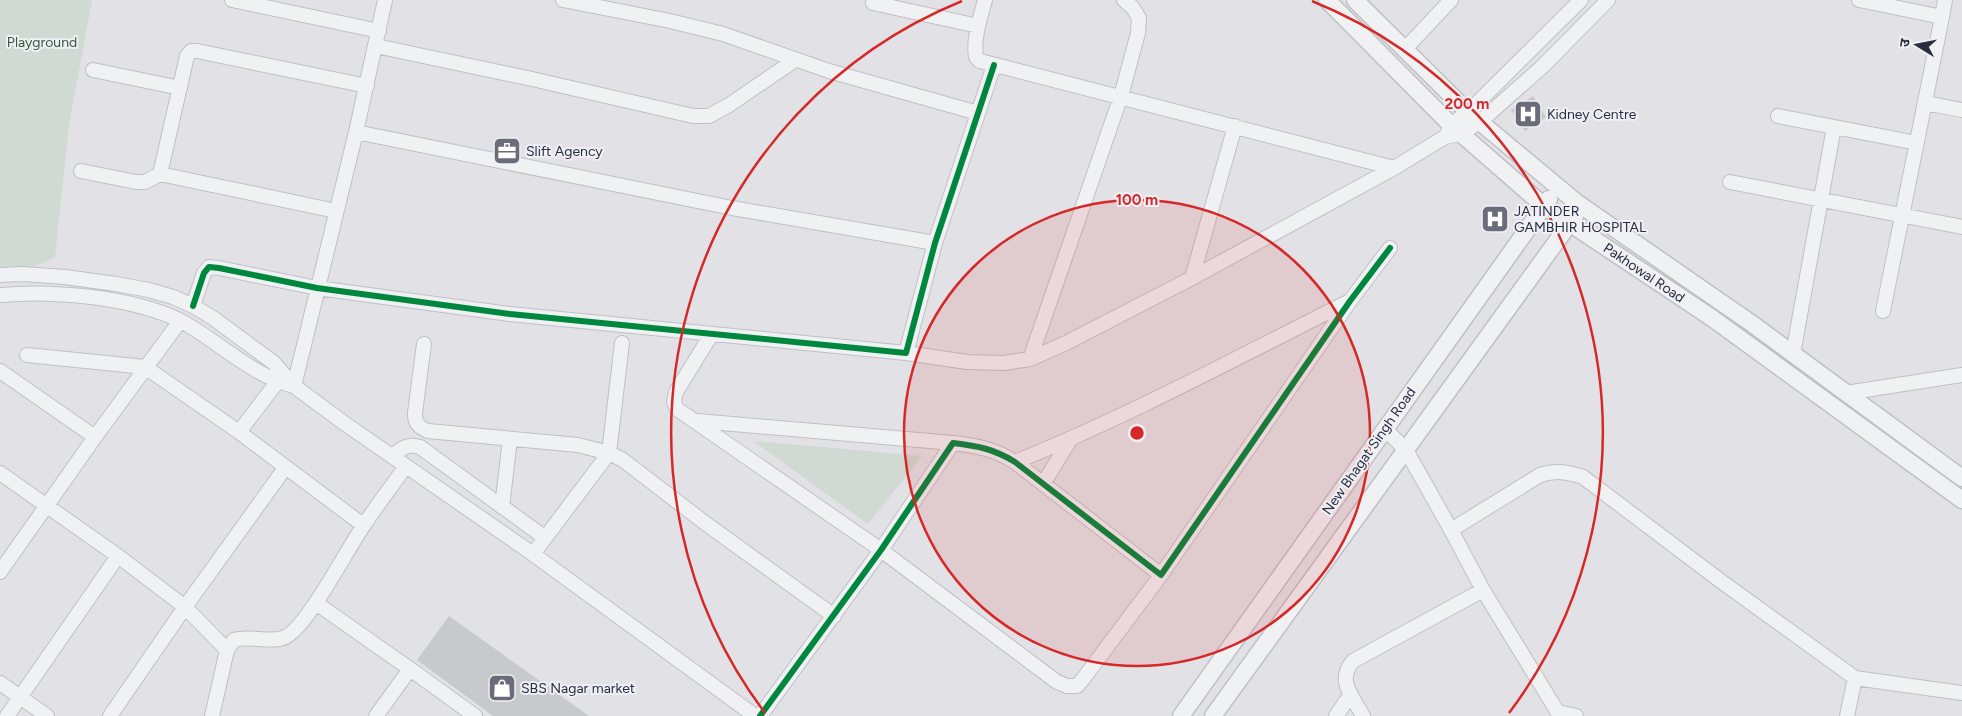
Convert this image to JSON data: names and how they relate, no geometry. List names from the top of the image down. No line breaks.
{"streets":{"street":["Pakhowal Road","New Bhagat Singh Road"]},"crossings":[["Pakhowal Road","New Bhagat Singh Road"]],"parks":["Playground"],"places":{"hospital":["Kidney Centre","JATINDER GAMBHIR HOSPITAL"],"office":["Slift Agency"],"shop":["SBS Nagar market"]},"north":"left","rings":["200 m","100 m"]}
